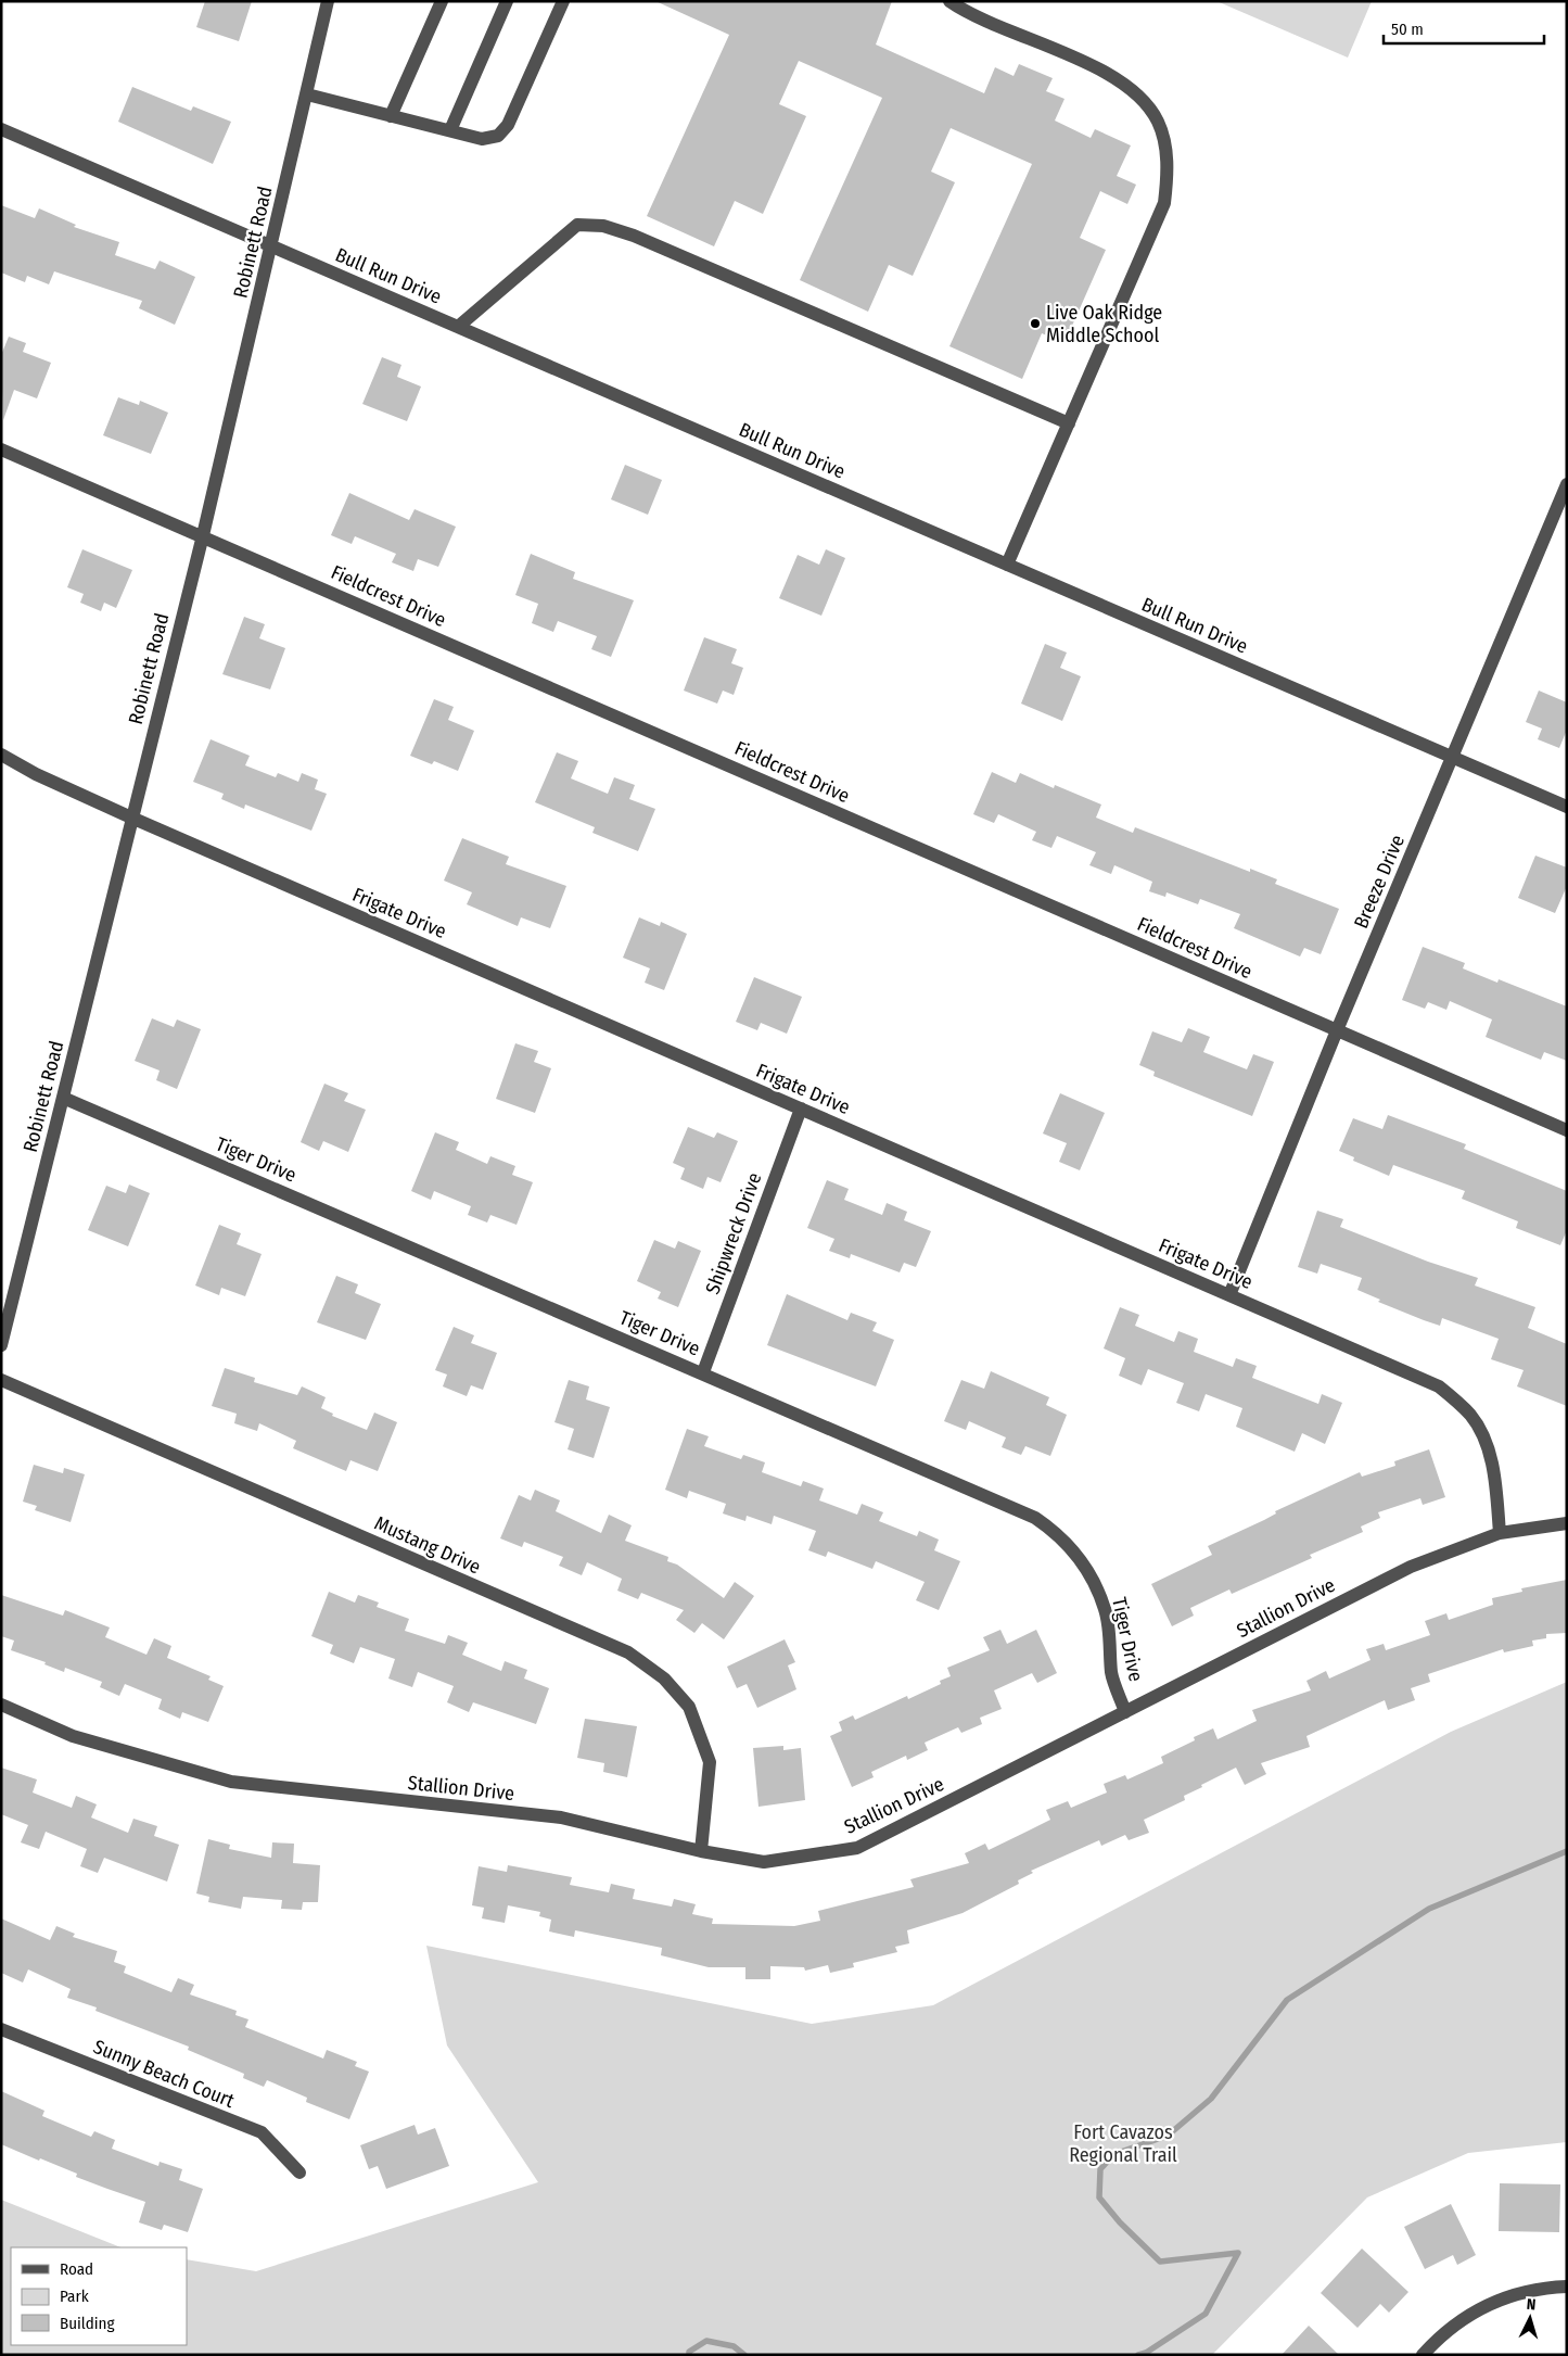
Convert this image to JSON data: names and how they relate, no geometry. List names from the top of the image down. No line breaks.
{"streets":{"street":["Robinett Road","Bull Run Drive","Fieldcrest Drive","Breeze Drive","Frigate Drive","Tiger Drive","Shipwreck Drive","Mustang Drive","Stallion Drive","Sunny Beach Court"]},"crossings":[["Robinett Road","Bull Run Drive"],["Robinett Road","Fieldcrest Drive"],["Robinett Road","Frigate Drive"],["Robinett Road","Tiger Drive"],["Bull Run Drive","Breeze Drive"],["Fieldcrest Drive","Breeze Drive"],["Breeze Drive","Frigate Drive"],["Frigate Drive","Shipwreck Drive"],["Frigate Drive","Stallion Drive"],["Tiger Drive","Shipwreck Drive"],["Tiger Drive","Stallion Drive"],["Mustang Drive","Stallion Drive"]],"parks":["Fort Cavazos Regional Trail"],"places":["Live Oak Ridge Middle School"],"legend":["Road","Park","Building"],"scale_bar":"50 m","north":"top"}
